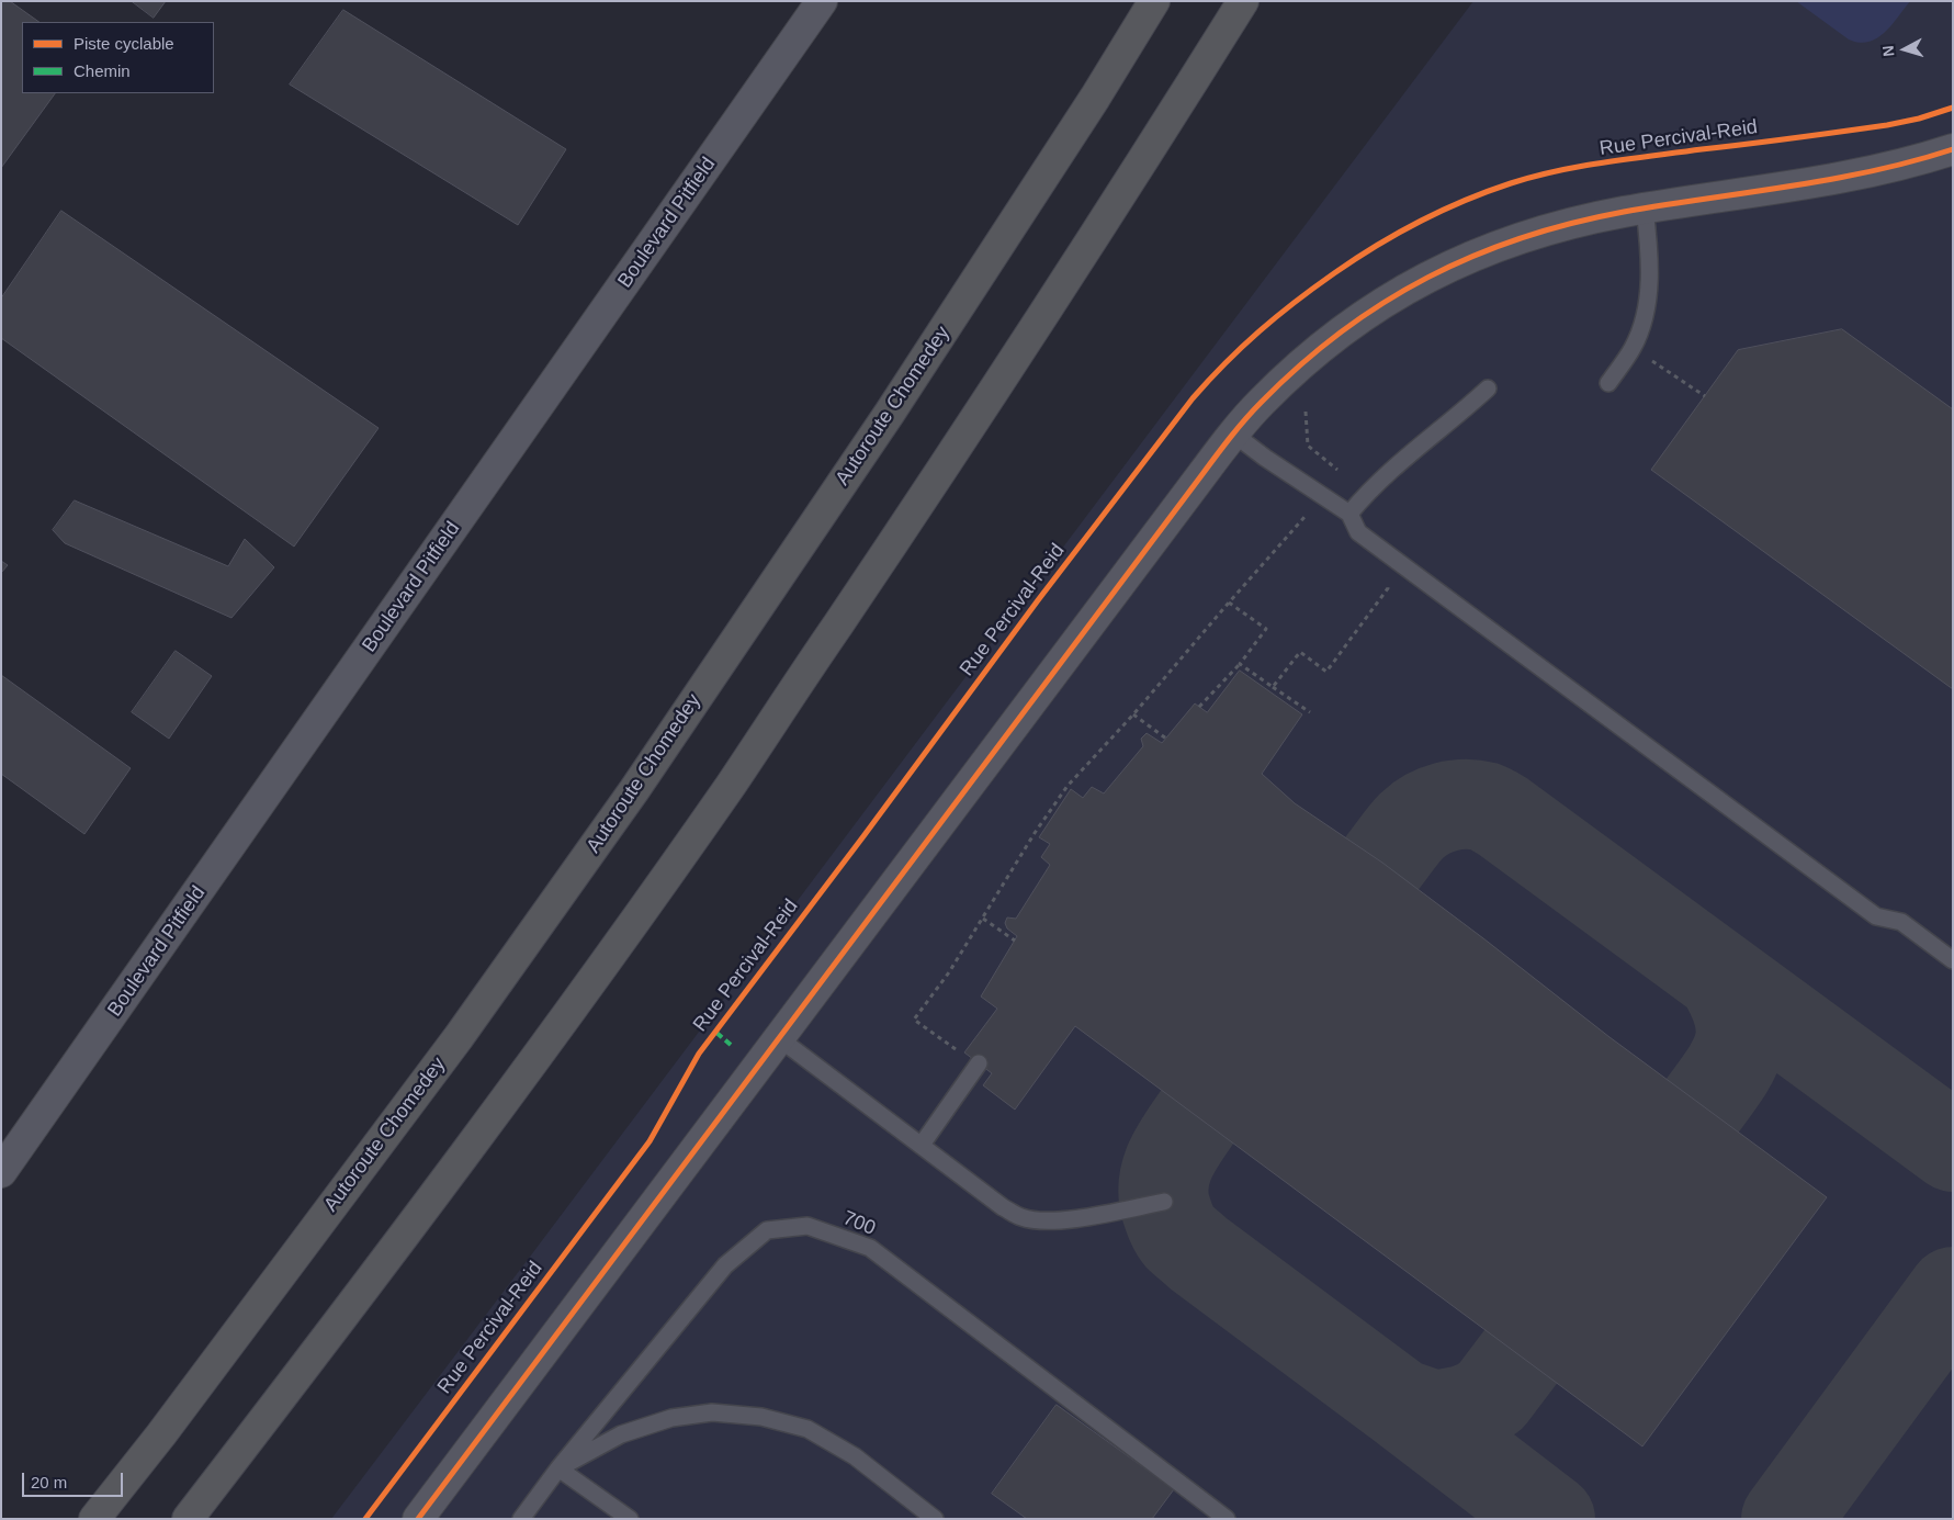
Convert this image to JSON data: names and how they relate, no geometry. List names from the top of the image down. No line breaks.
{"streets":{"highway":["Autoroute Chomedey"],"street":["Boulevard Pitfield"],"lane":["700"],"cycle path":["Rue Percival-Reid"]},"legend":["Piste cyclable","Chemin"],"scale_bar":"20 m","north":"left"}
